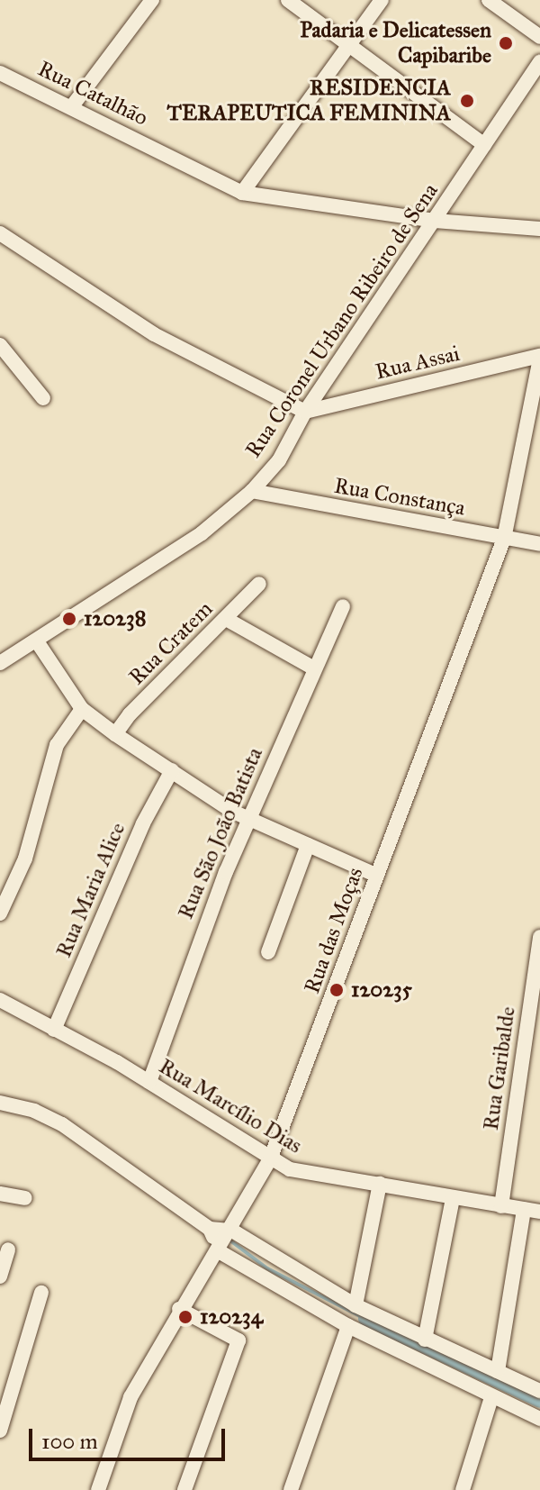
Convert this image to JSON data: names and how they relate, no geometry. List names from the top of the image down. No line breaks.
{"streets":{"street":["Rua Catalhão","Rua Coronel Urbano Ribeiro de Sena","Rua Assai","Rua Constança","Rua Cratem","Rua São João Batista","Rua Maria Alice","Rua das Moças","Rua Garibalde","Rua Marcílio Dias"]},"crossings":[["Rua Catalhão","Rua Coronel Urbano Ribeiro de Sena"],["Rua Coronel Urbano Ribeiro de Sena","Rua Assai"],["Rua Coronel Urbano Ribeiro de Sena","Rua Constança"],["Rua Assai","Rua das Moças"],["Rua Constança","Rua das Moças"],["Rua São João Batista","Rua Marcílio Dias"],["Rua Maria Alice","Rua Marcílio Dias"],["Rua das Moças","Rua Marcílio Dias"],["Rua Garibalde","Rua Marcílio Dias"]],"places":["Padaria e Delicatessen Capibaribe","RESIDENCIA TERAPEUTICA FEMININA","120238","120235","120234"],"scale_bar":"100 m"}
